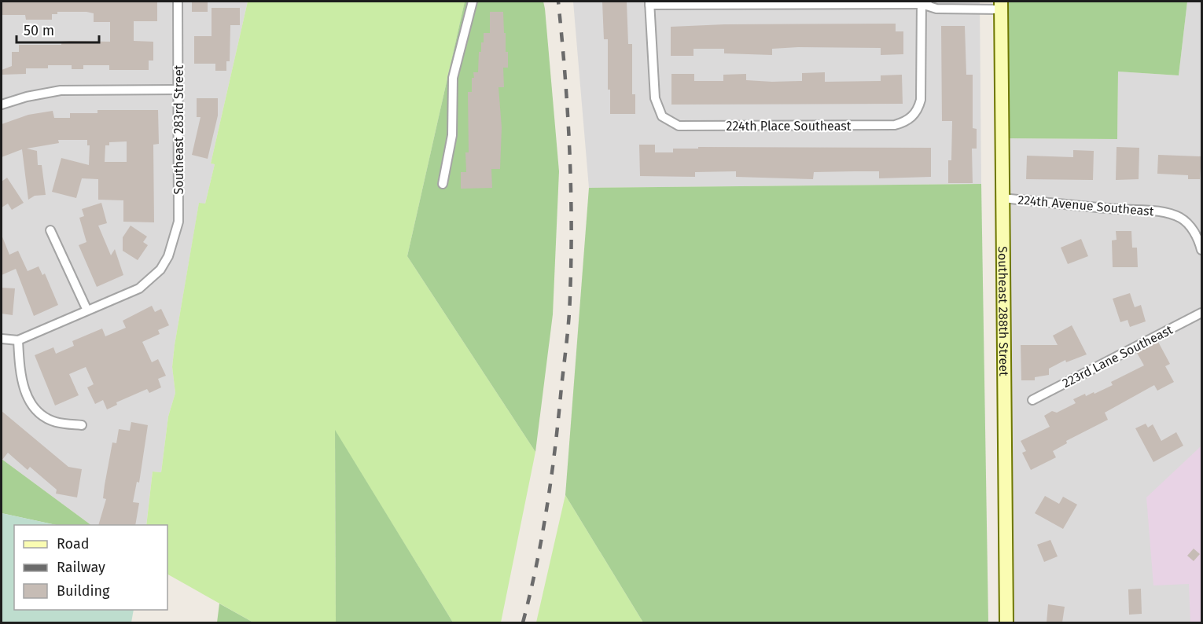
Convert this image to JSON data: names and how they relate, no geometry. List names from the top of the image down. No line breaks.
{"streets":{"street":["224th Place Southeast","Southeast 283rd Street","224th Avenue Southeast","Southeast 288th Street","223rd Lane Southeast"]},"crossings":[["224th Avenue Southeast","Southeast 288th Street"]],"legend":["Road","Railway","Building"],"scale_bar":"50 m"}
